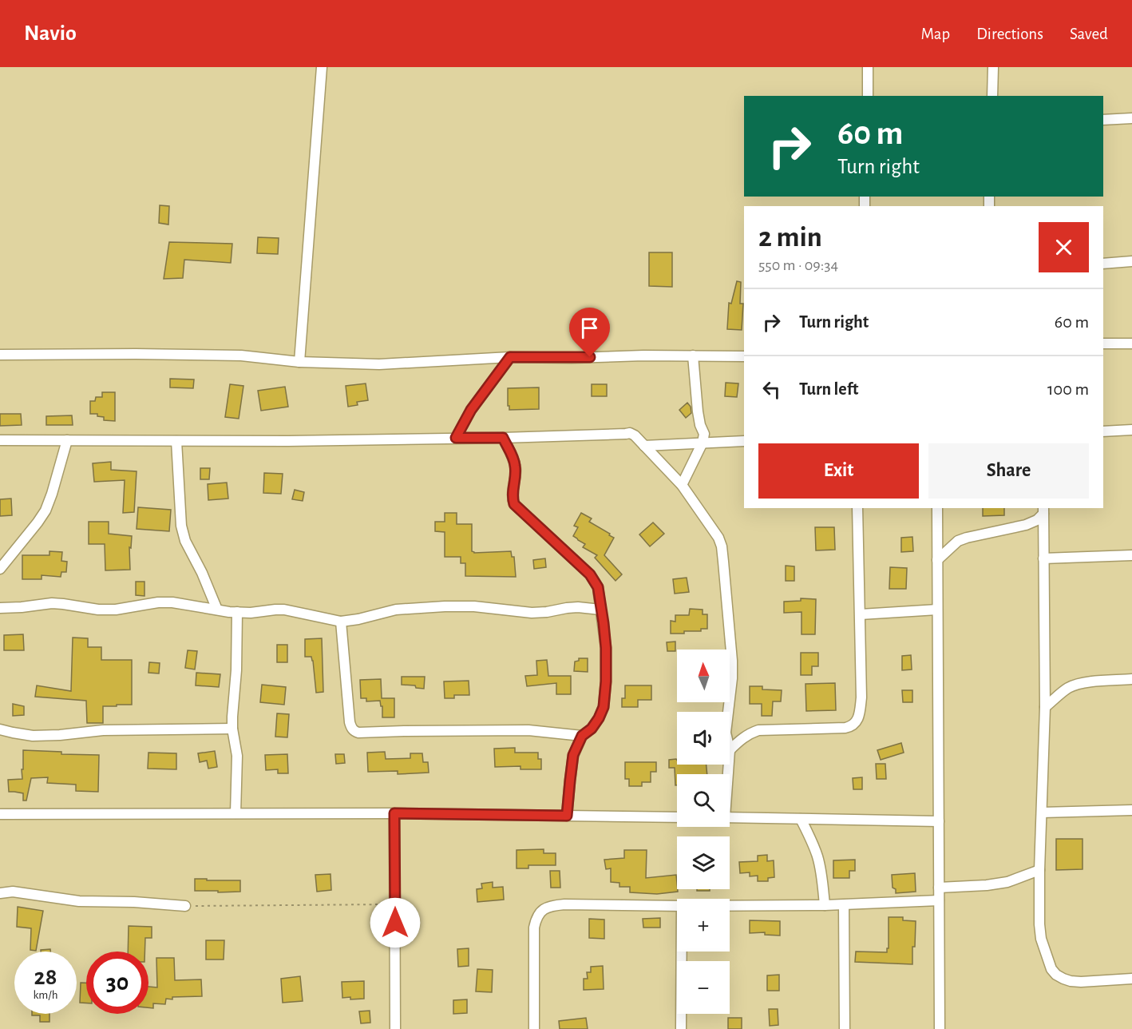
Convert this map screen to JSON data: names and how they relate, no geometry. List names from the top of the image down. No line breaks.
{"north":"top","page":{"header":"Navio","nav":["Map","Directions","Saved"],"turn":["60 m","Turn right"],"heading":["2 min","550 m · 09:34"],"list":[{"name":"Turn right","value":"60 m"},{"name":"Turn left","value":"100 m"}],"buttons":["Exit","Share"],"map_buttons":["+","−"],"speed":"28 km/h","limit":"30"}}
